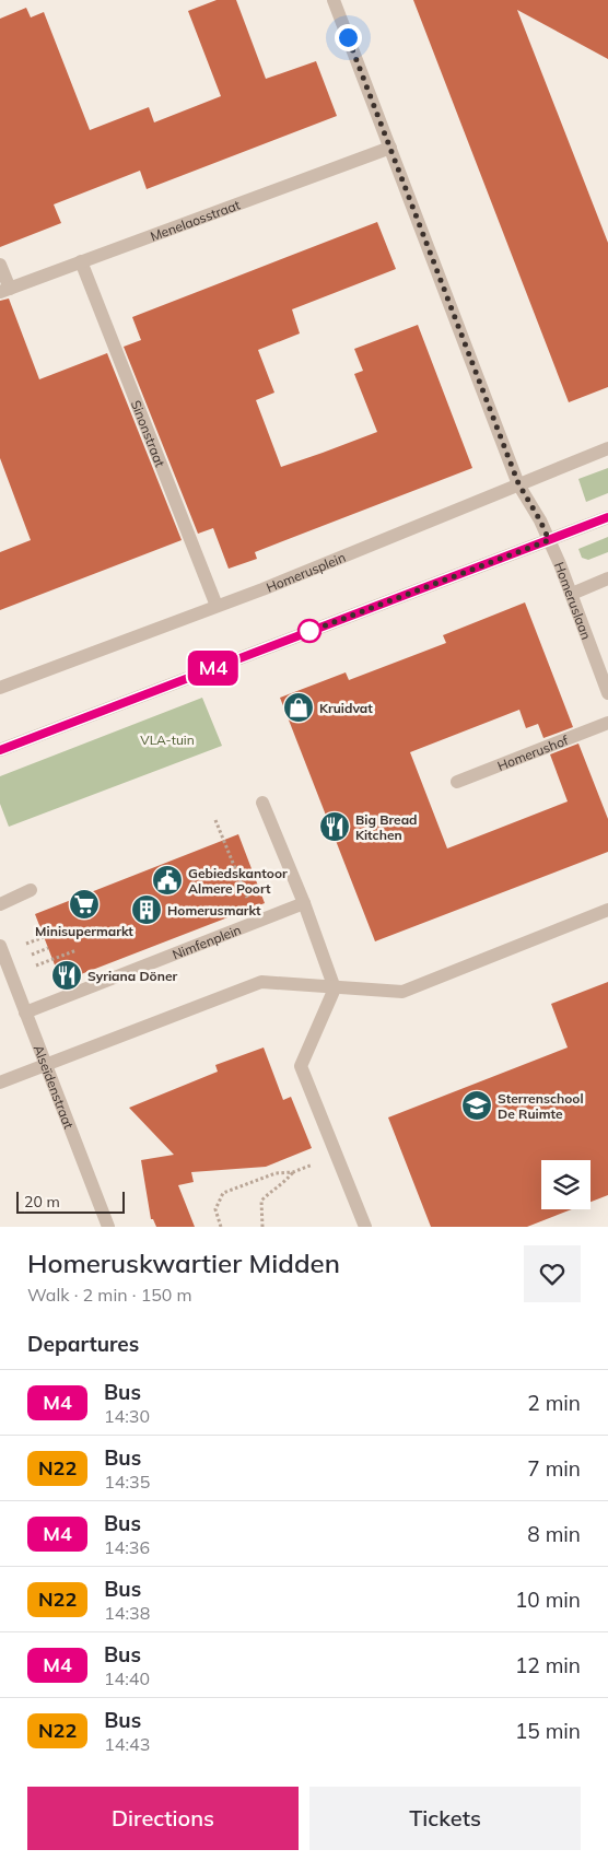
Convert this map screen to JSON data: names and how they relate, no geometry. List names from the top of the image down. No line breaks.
{"streets":{"street":["Menelaosstraat","Sinonstraat","Homerusplein","Homeruslaan","Homerushof","Nimfenplein","Alseïdenstraat"]},"crossings":[["Menelaosstraat","Sinonstraat"],["Menelaosstraat","Homeruslaan"],["Sinonstraat","Homerusplein"],["Homerusplein","Homeruslaan"],["Nimfenplein","Alseïdenstraat"]],"parks":["VLA-tuin"],"places":{"shop":["Kruidvat"],"restaurant":["Big Bread Kitchen","Syriana Döner"],"public building":["Gebiedskantoor Almere Poort"],"supermarket":["Minisupermarkt"],"building":["Homerusmarkt"],"school or university":["Sterrenschool De Ruimte"]},"lines":["bus line M4"],"scale_bar":"20 m","page":{"on_map":"M4","scale":"20 m","heading":[["Homeruskwartier Midden","Walk · 2 min · 150 m"],"Departures"],"list":[{"mark":"M4","name":"Bus","note":"14:30","value":"2 min"},{"mark":"N22","name":"Bus","note":"14:35","value":"7 min"},{"mark":"M4","name":"Bus","note":"14:36","value":"8 min"},{"mark":"N22","name":"Bus","note":"14:38","value":"10 min"},{"mark":"M4","name":"Bus","note":"14:40","value":"12 min"},{"mark":"N22","name":"Bus","note":"14:43","value":"15 min"}],"buttons":["Directions","Tickets"]}}
